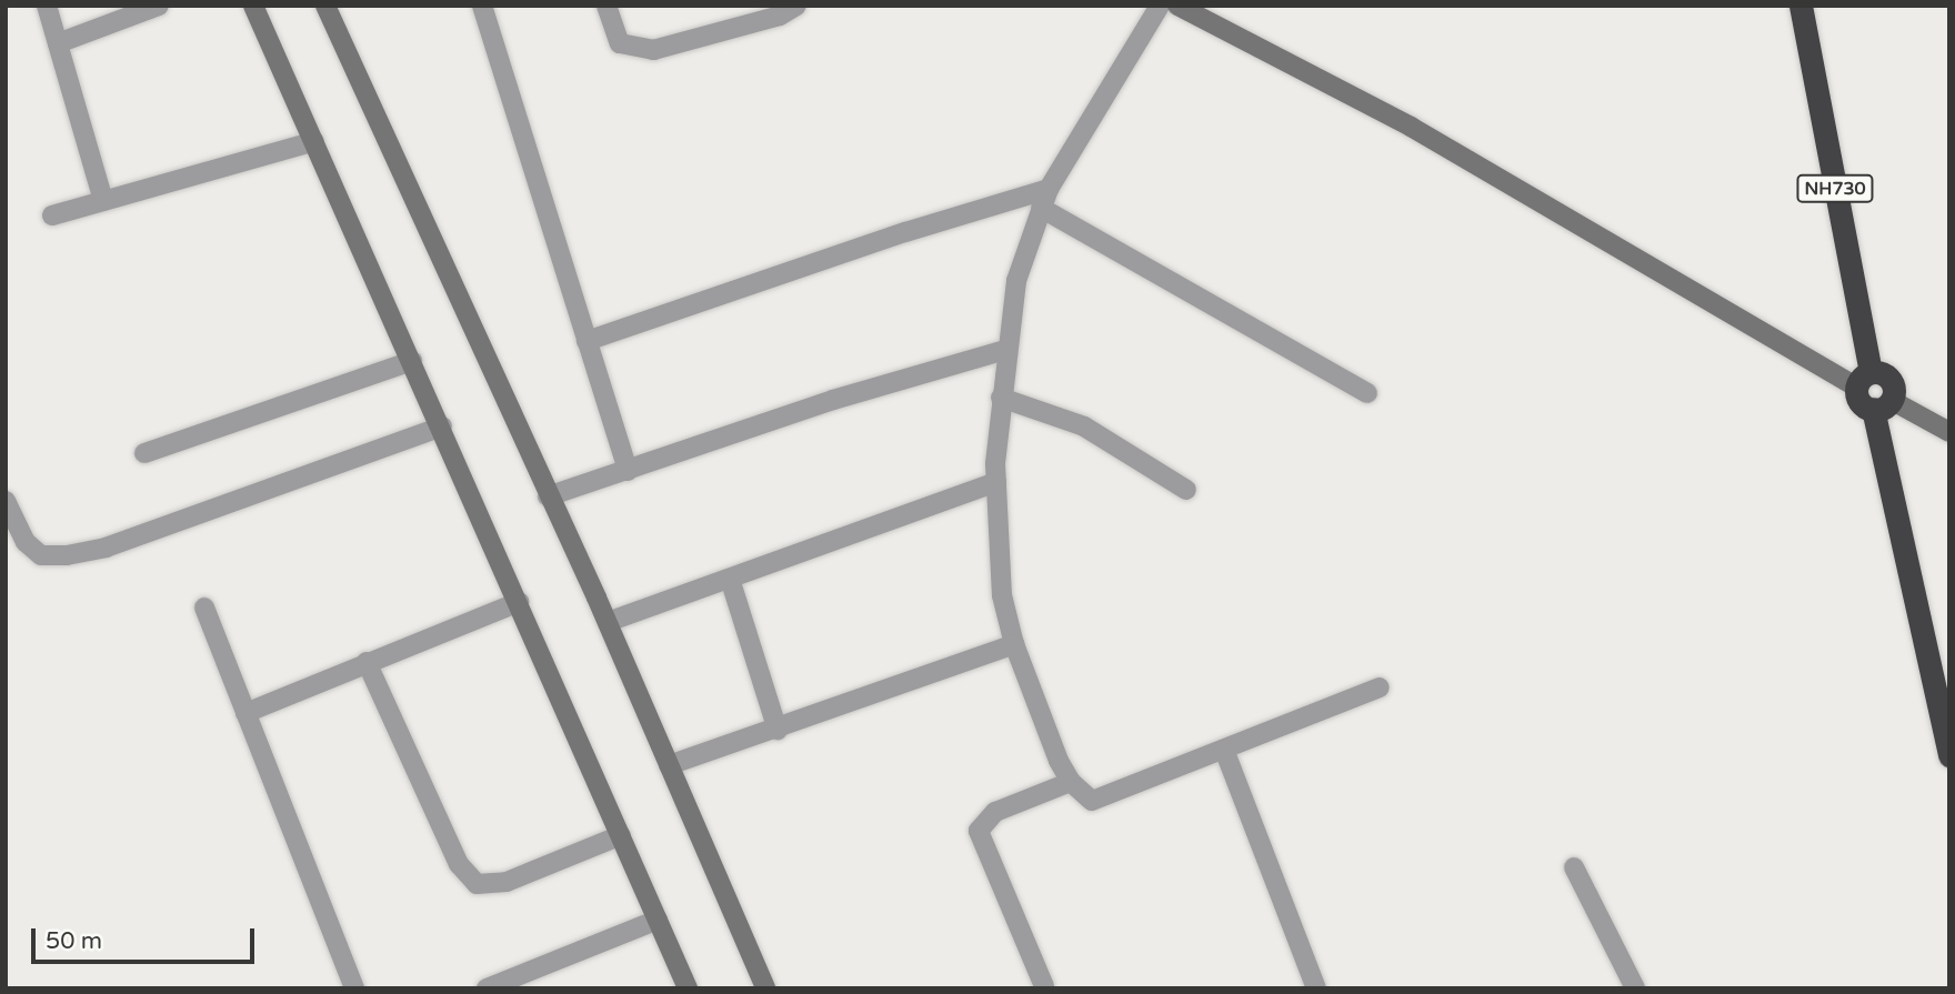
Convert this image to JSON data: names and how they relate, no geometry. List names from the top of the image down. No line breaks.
{"streets":{"highway":["NH730"]},"scale_bar":"50 m"}
